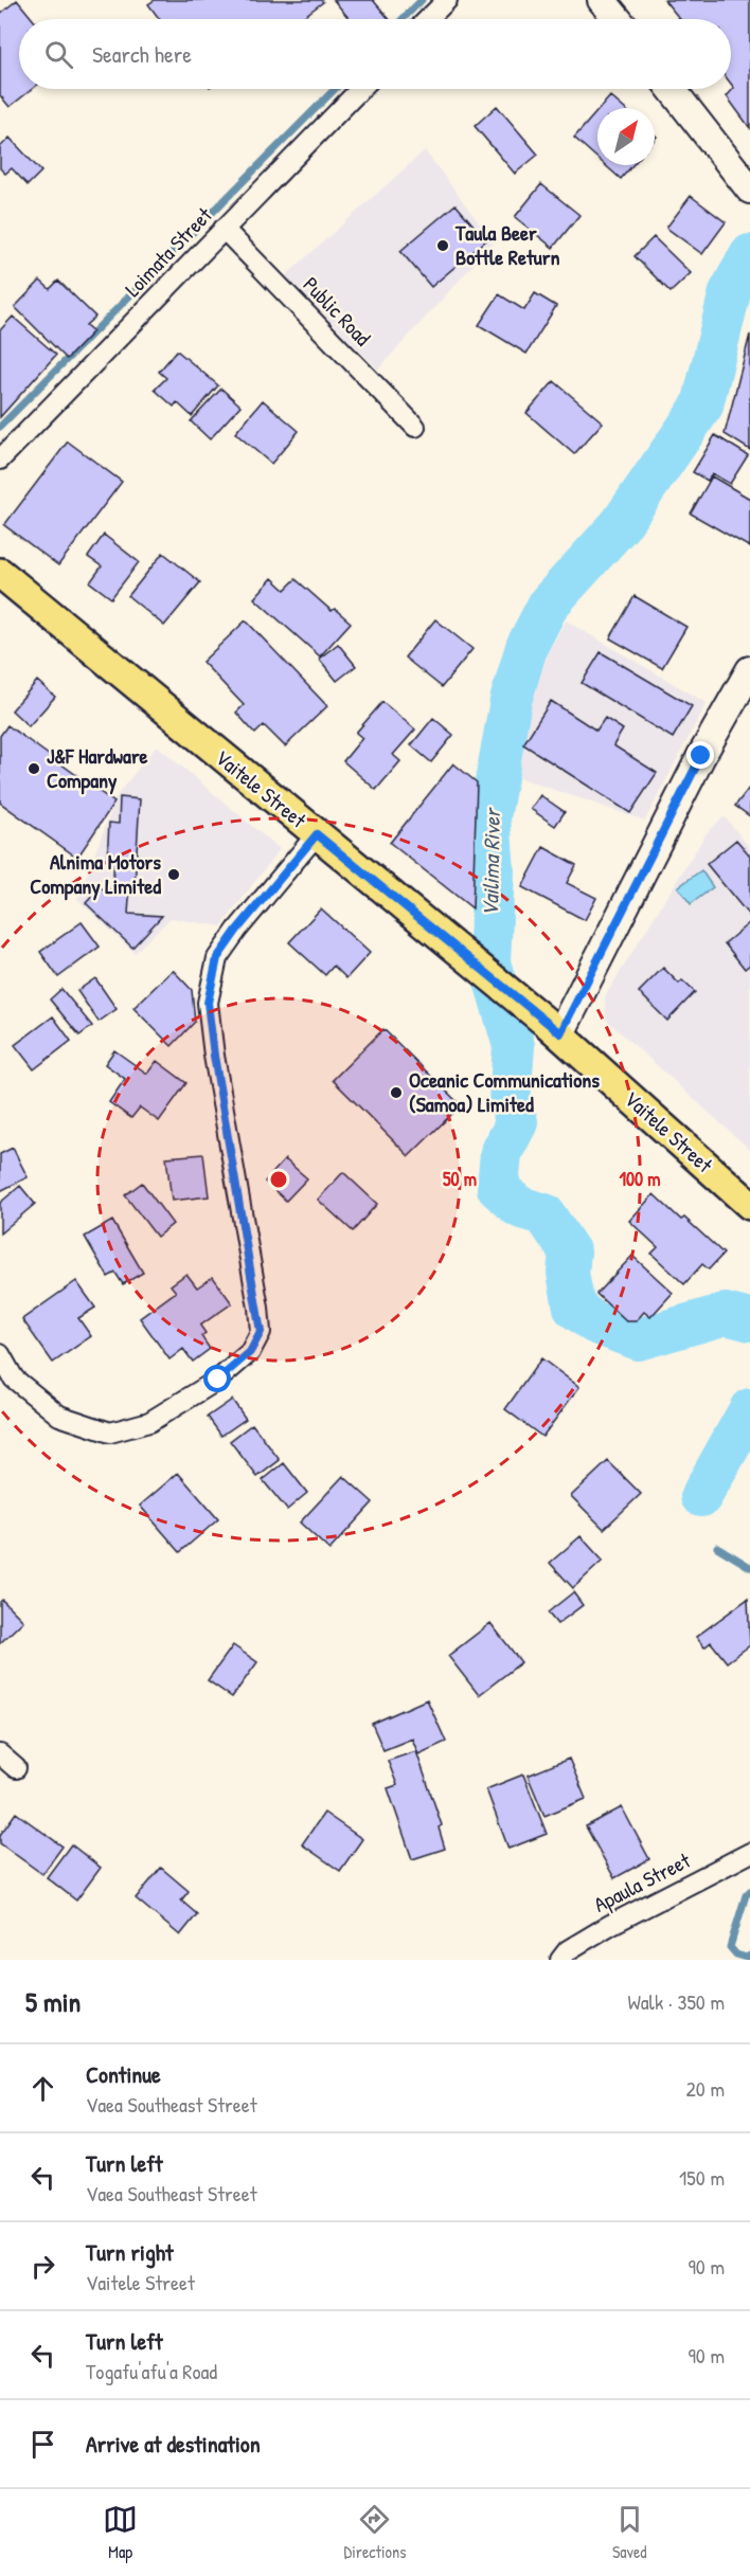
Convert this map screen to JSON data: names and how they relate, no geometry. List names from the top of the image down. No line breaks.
{"streets":{"main road":["Vaitele Street"],"street":["Loimata Street","Public Road","Apaula Street"]},"crossings":[["Loimata Street","Public Road"]],"water":["Vailima River"],"places":["Taula Beer Bottle Return","J&F Hardware Company","Alnima Motors Company Limited","Oceanic Communications (Samoa) Limited"],"north":"top right","page":{"search":"Search here","heading":["5 min","Walk · 350 m"],"list":[["Continue","Vaea Southeast Street","20 m"],["Turn left","Vaea Southeast Street","150 m"],["Turn right","Vaitele Street","90 m"],["Turn left","Togafu'afu'a Road","90 m"],"Arrive at destination"],"nav":["Map","Directions","Saved"]},"rings":["50 m","100 m"]}
